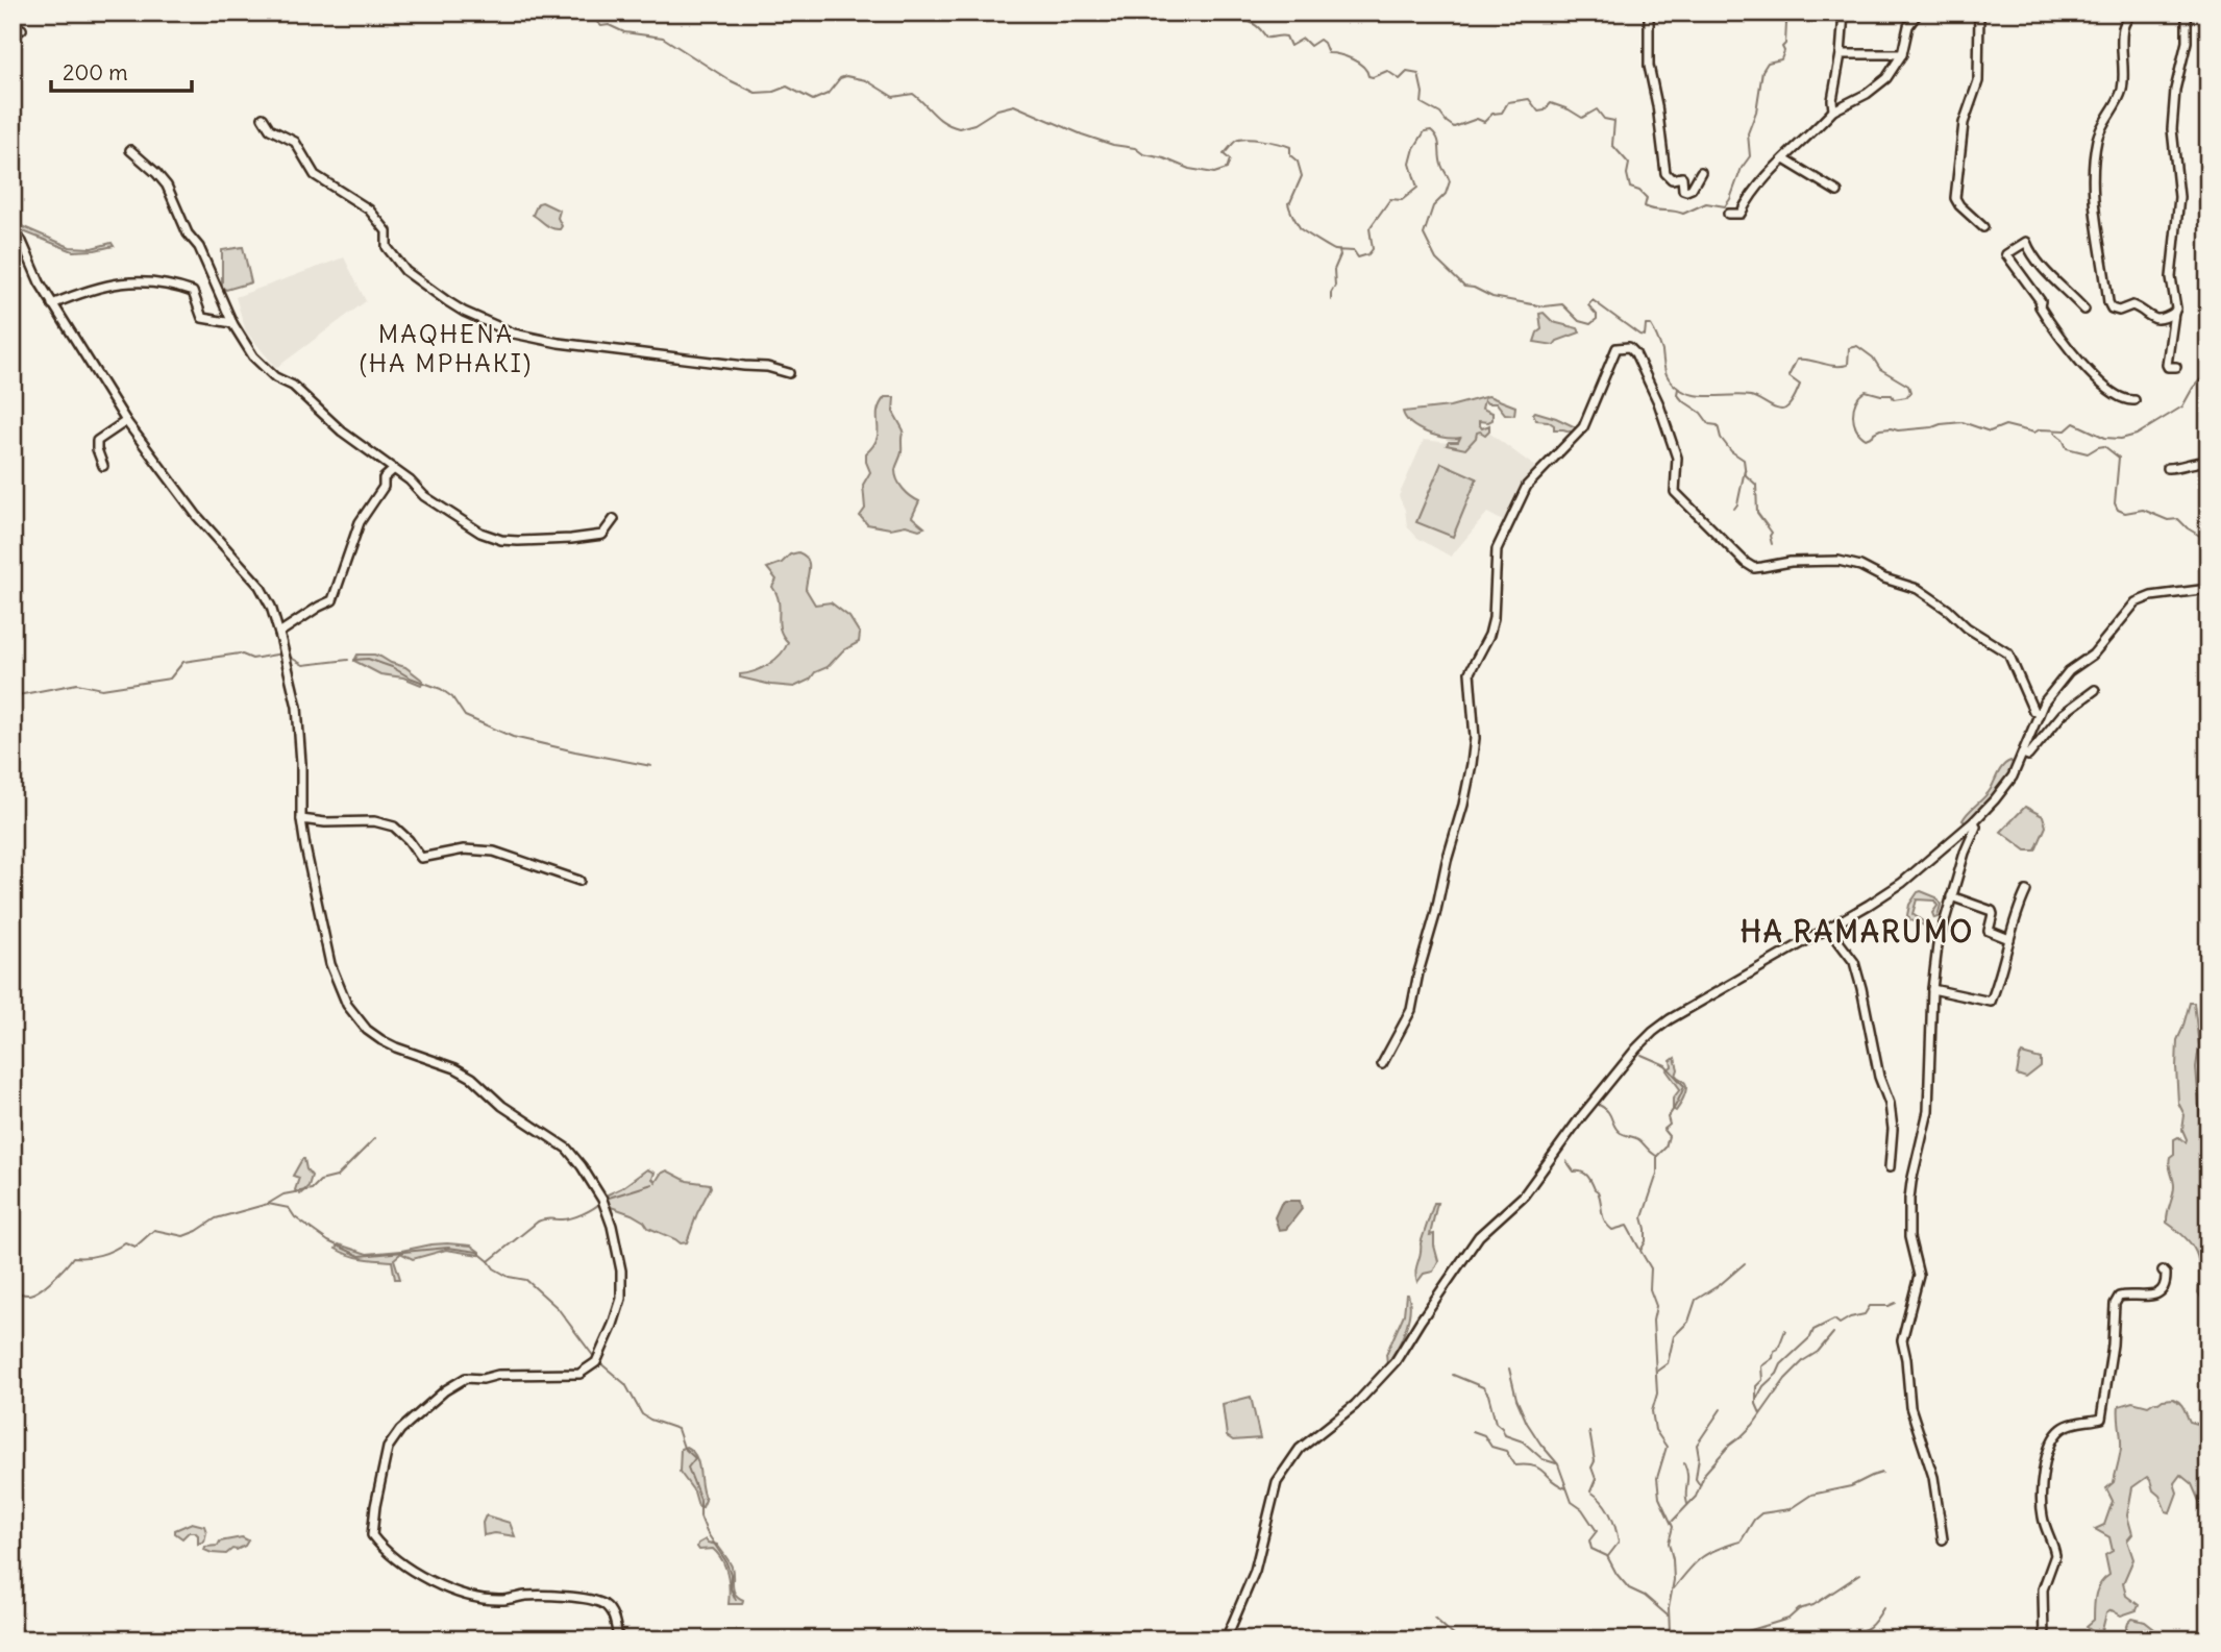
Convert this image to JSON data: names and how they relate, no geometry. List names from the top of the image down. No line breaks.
{"districts":["MAQHENA (HA MPHAKI)","HA RAMARUMO"],"scale_bar":"200 m"}
